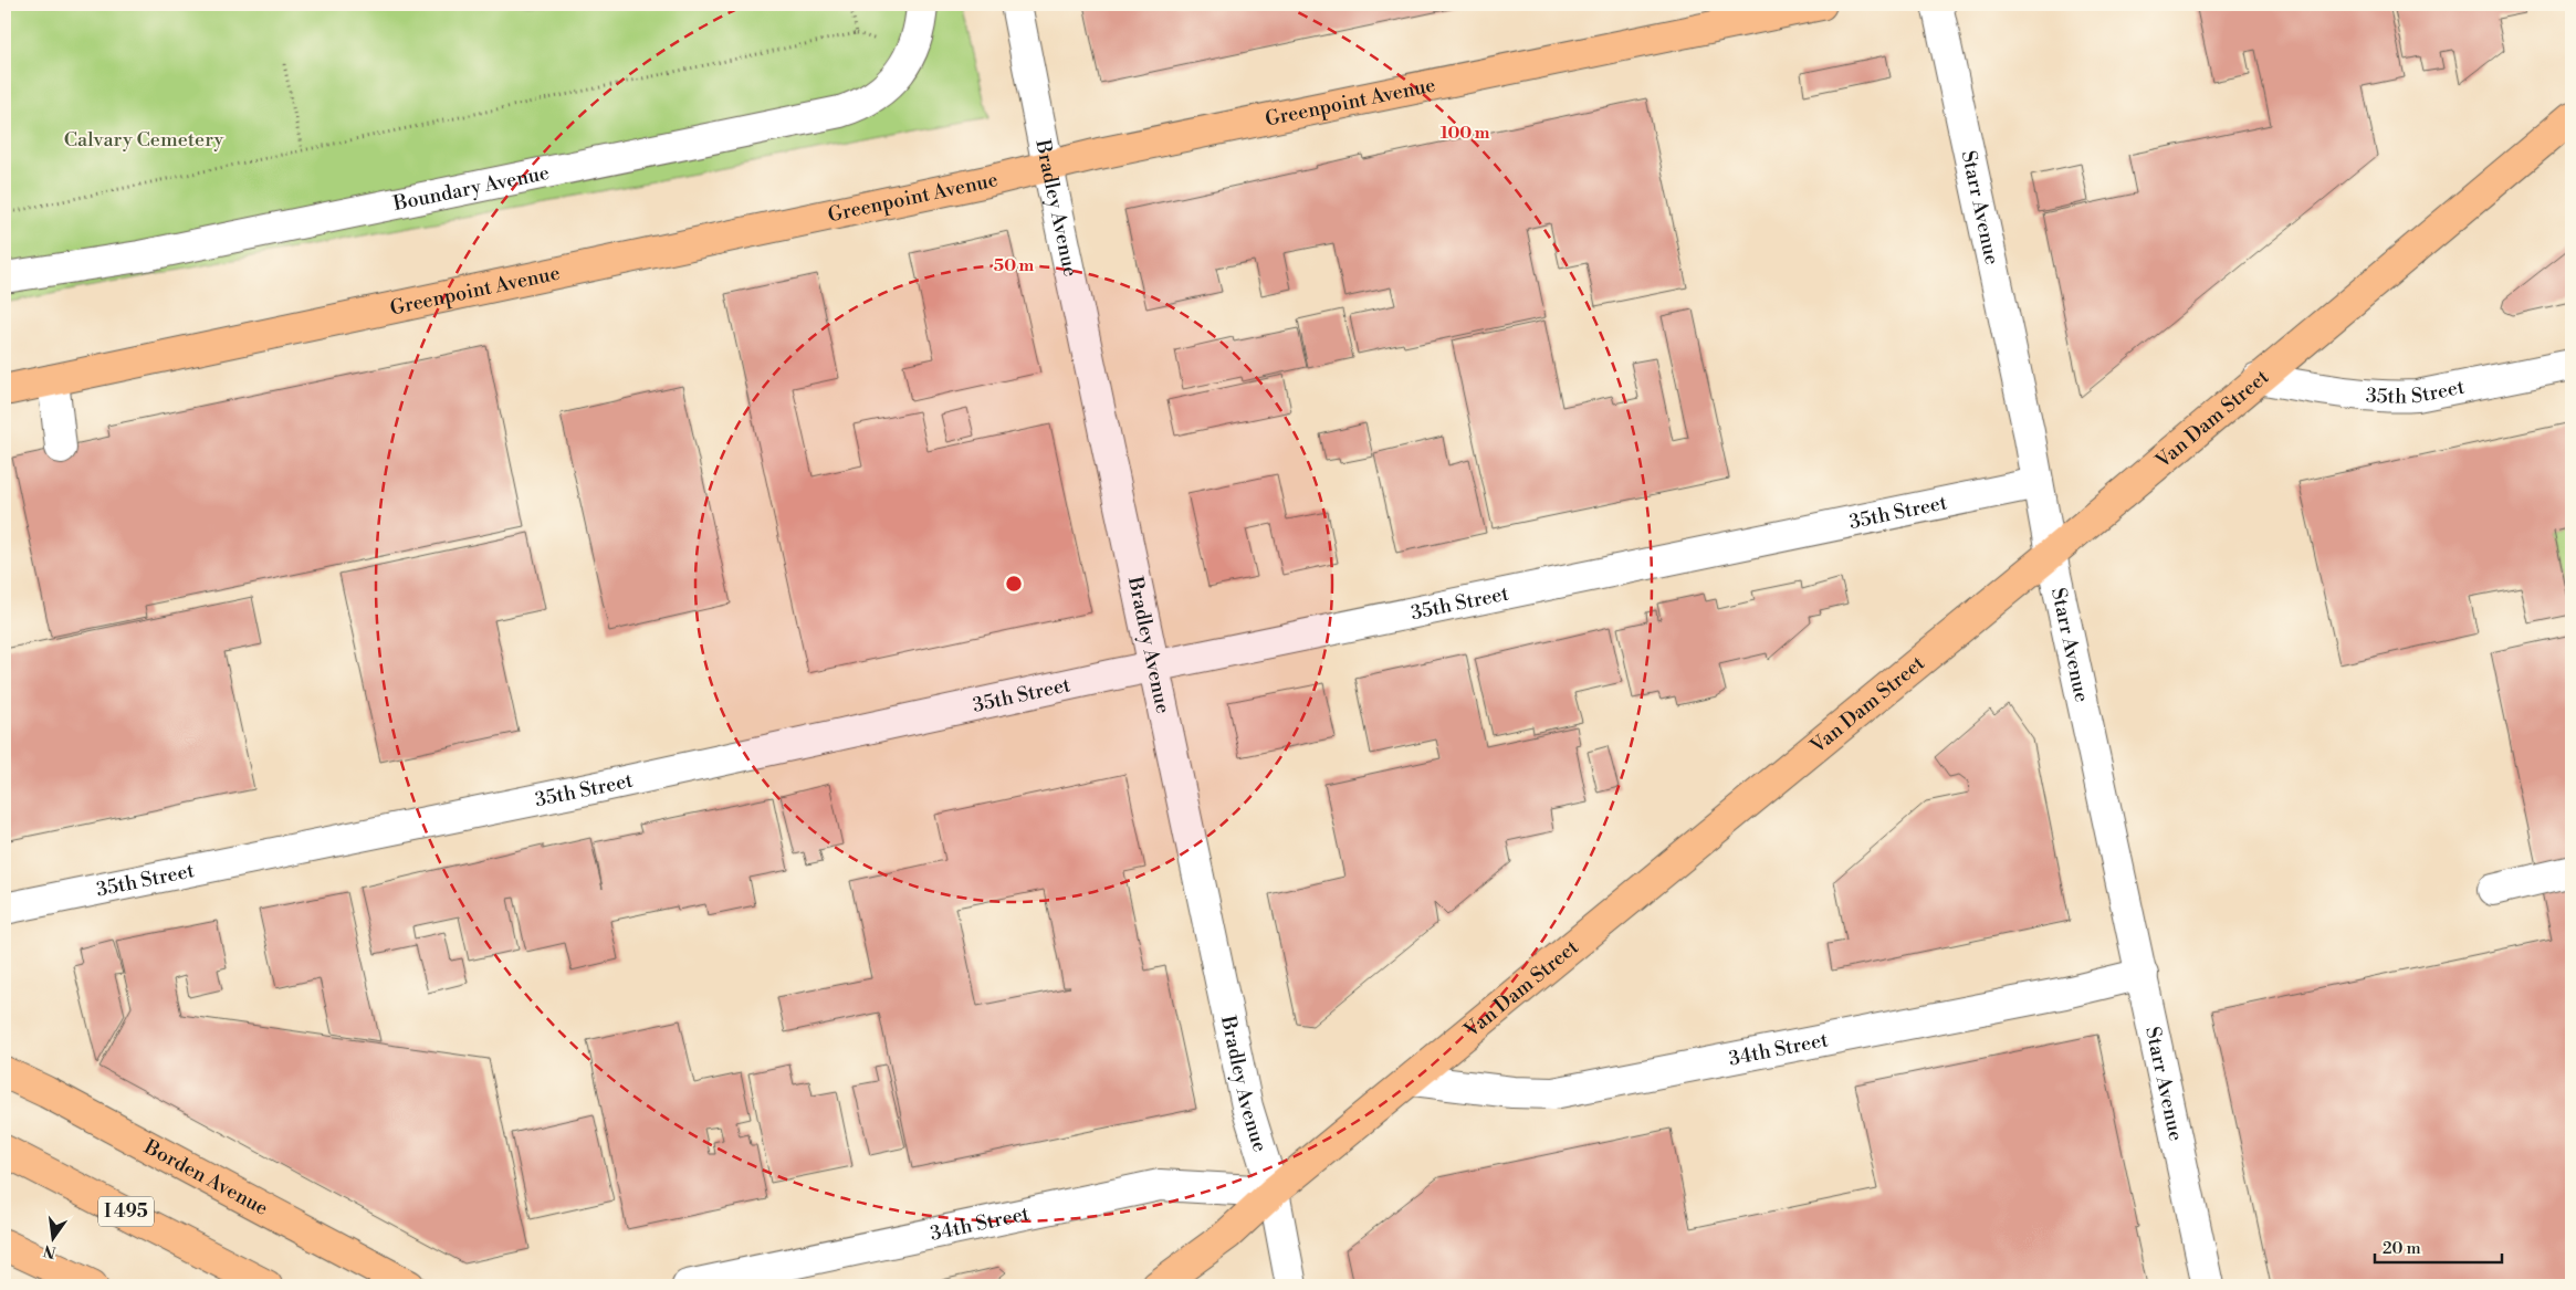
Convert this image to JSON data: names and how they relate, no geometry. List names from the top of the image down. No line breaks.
{"streets":{"main road":["Greenpoint Avenue","Van Dam Street","Borden Avenue","I 495"],"street":["Boundary Avenue","Starr Avenue","Bradley Avenue","35th Street","34th Street"]},"crossings":[["Greenpoint Avenue","Bradley Avenue"],["Starr Avenue","35th Street"],["Starr Avenue","Van Dam Street"],["Starr Avenue","34th Street"],["Bradley Avenue","35th Street"],["Bradley Avenue","Van Dam Street"],["Bradley Avenue","34th Street"],["35th Street","Van Dam Street"],["Van Dam Street","34th Street"]],"parks":["Calvary Cemetery"],"scale_bar":"20 m","north":"bottom","rings":["100 m","50 m"]}
